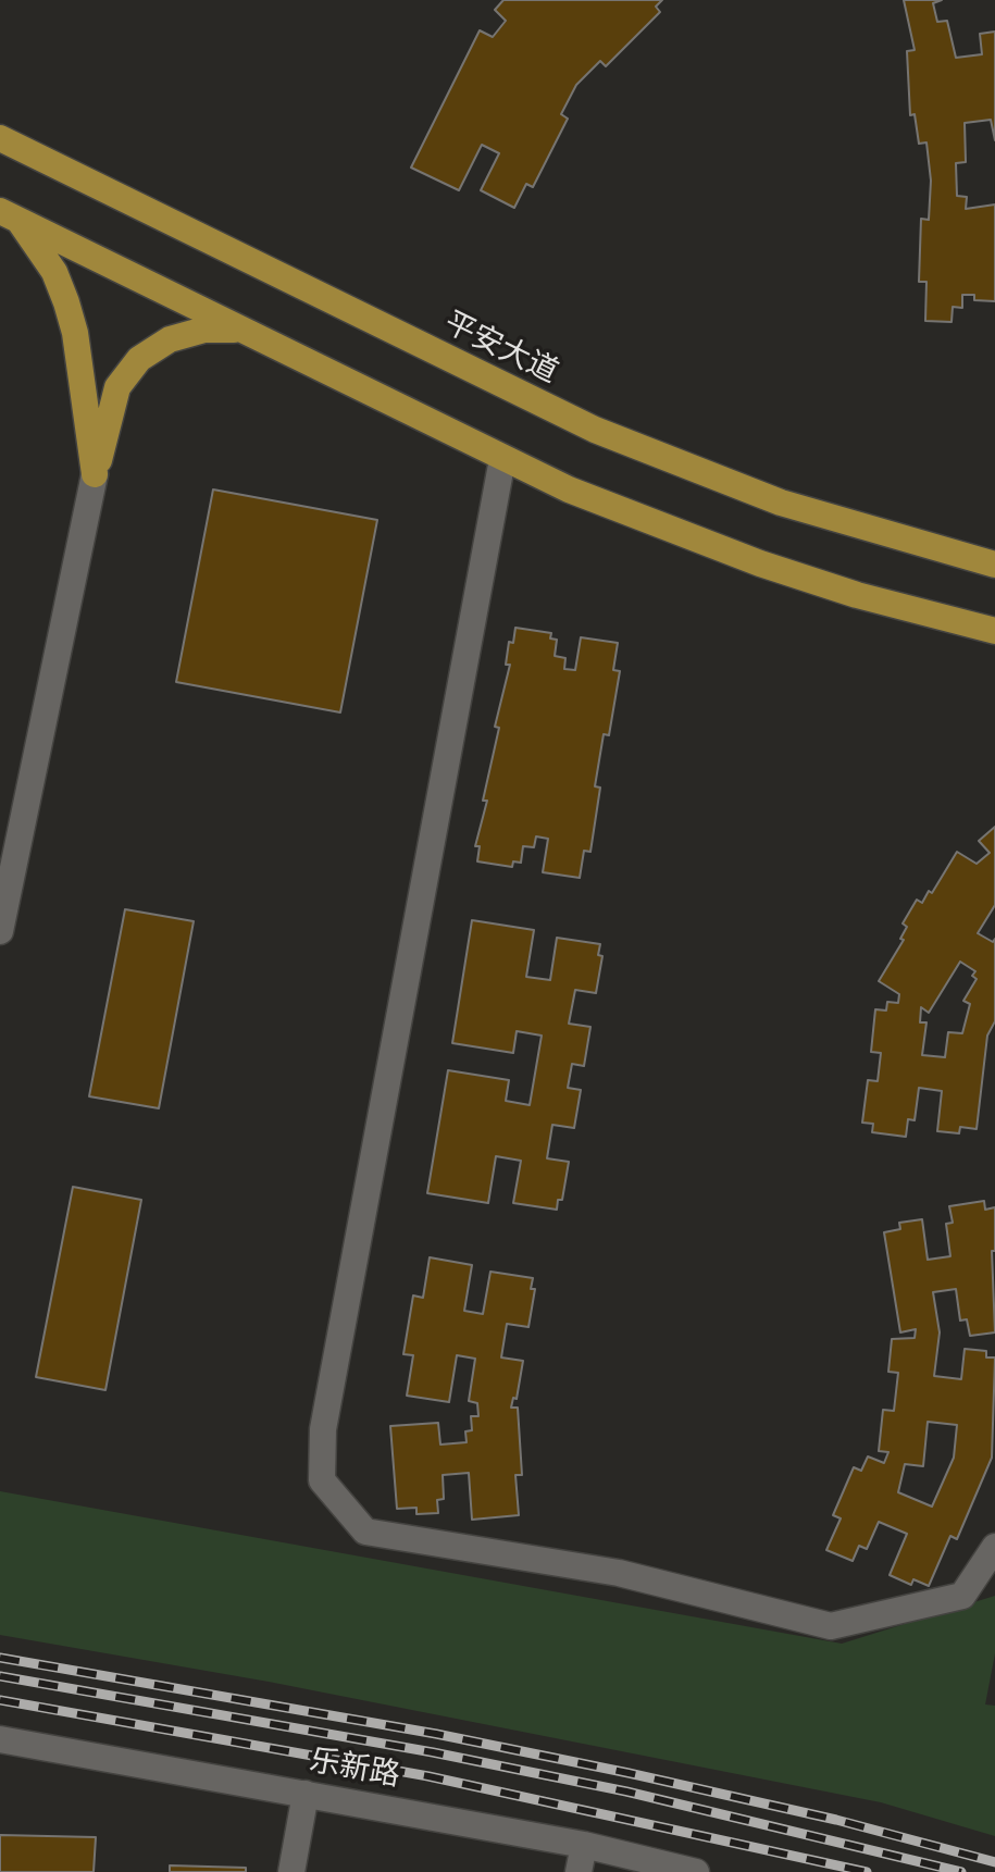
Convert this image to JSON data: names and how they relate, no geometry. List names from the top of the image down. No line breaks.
{"streets":{"main road":["平安大道"],"street":["乐新路"]}}
